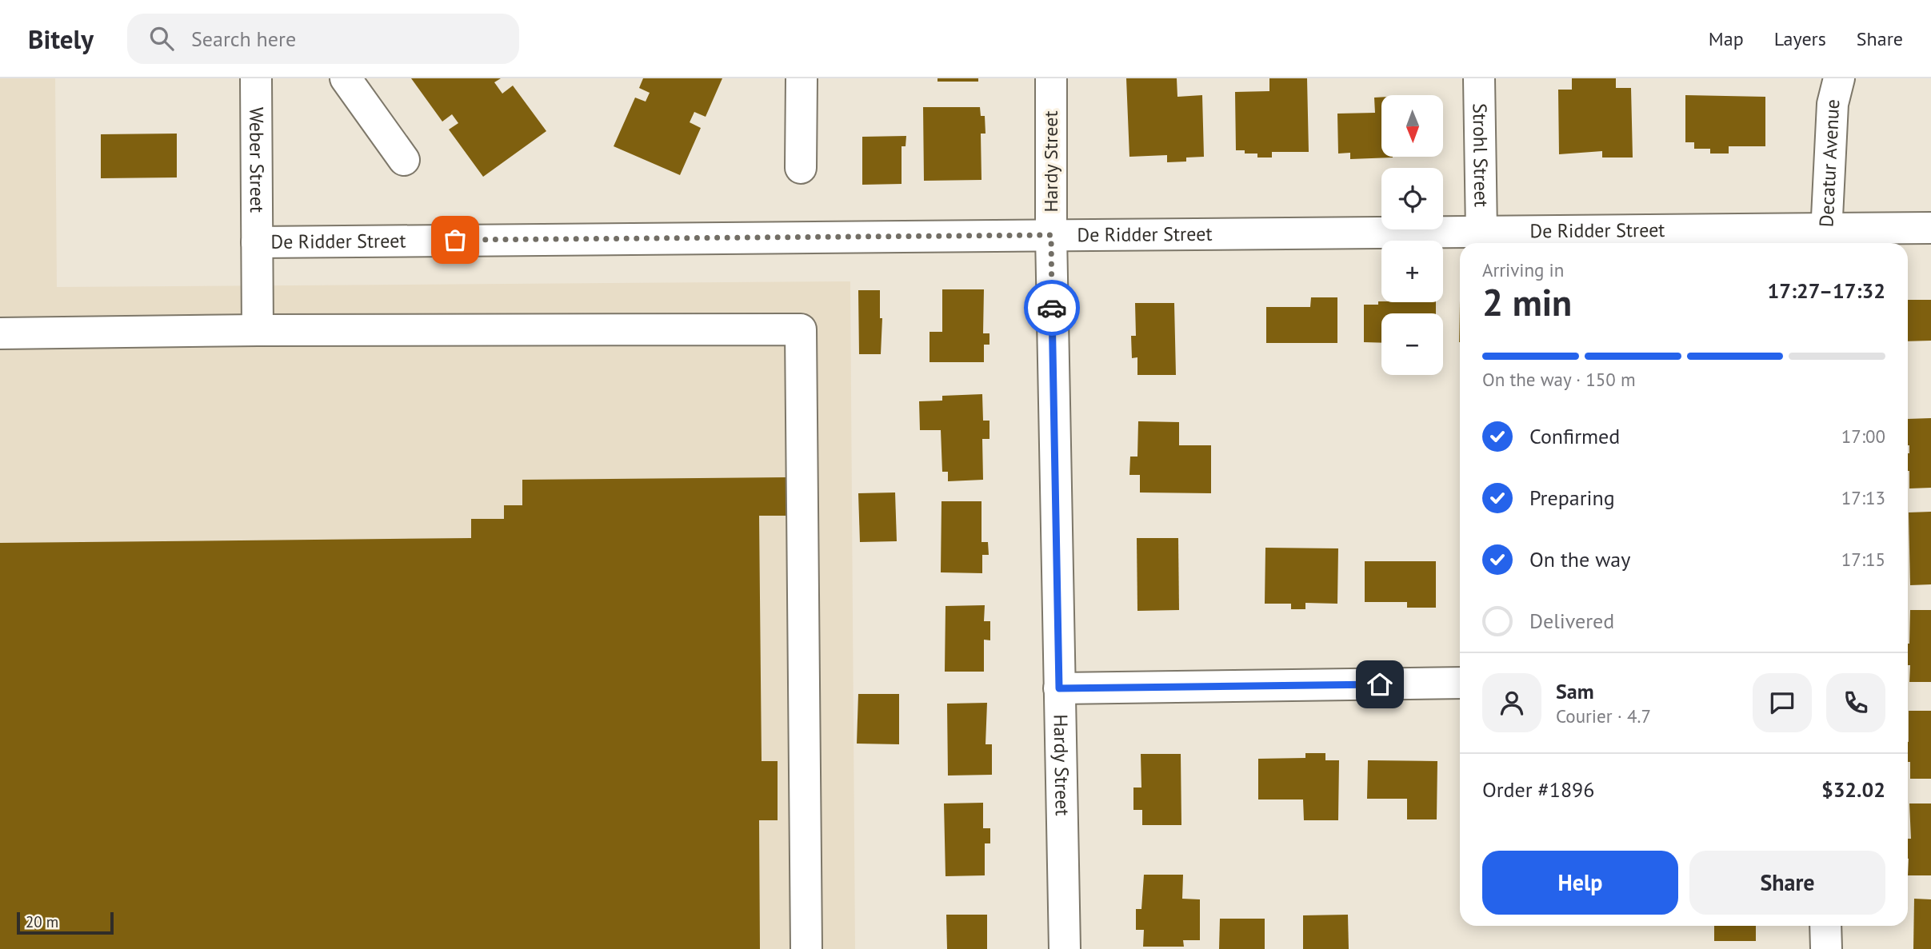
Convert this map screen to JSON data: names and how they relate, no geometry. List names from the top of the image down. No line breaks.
{"streets":{"street":["Strohl Street","Weber Street","Hardy Street","Decatur Avenue","De Ridder Street"]},"crossings":[["Strohl Street","De Ridder Street"],["Weber Street","De Ridder Street"],["Hardy Street","De Ridder Street"],["Decatur Avenue","De Ridder Street"]],"scale_bar":"20 m","north":"bottom","page":{"header":"Bitely","search":"Search here","nav":["Map","Layers","Share"],"map_buttons":["+","−"],"heading":["2 min","Arriving in","17:27–17:32"],"panel":["Sam","Courier · 4.7","Order #1896","$32.02"],"bar":"On the way · 150 m","list":[["Confirmed","17:00"],["Preparing","17:13"],["On the way","17:15"],"Delivered"],"buttons":["Help","Share"],"scale":"20 m"}}
